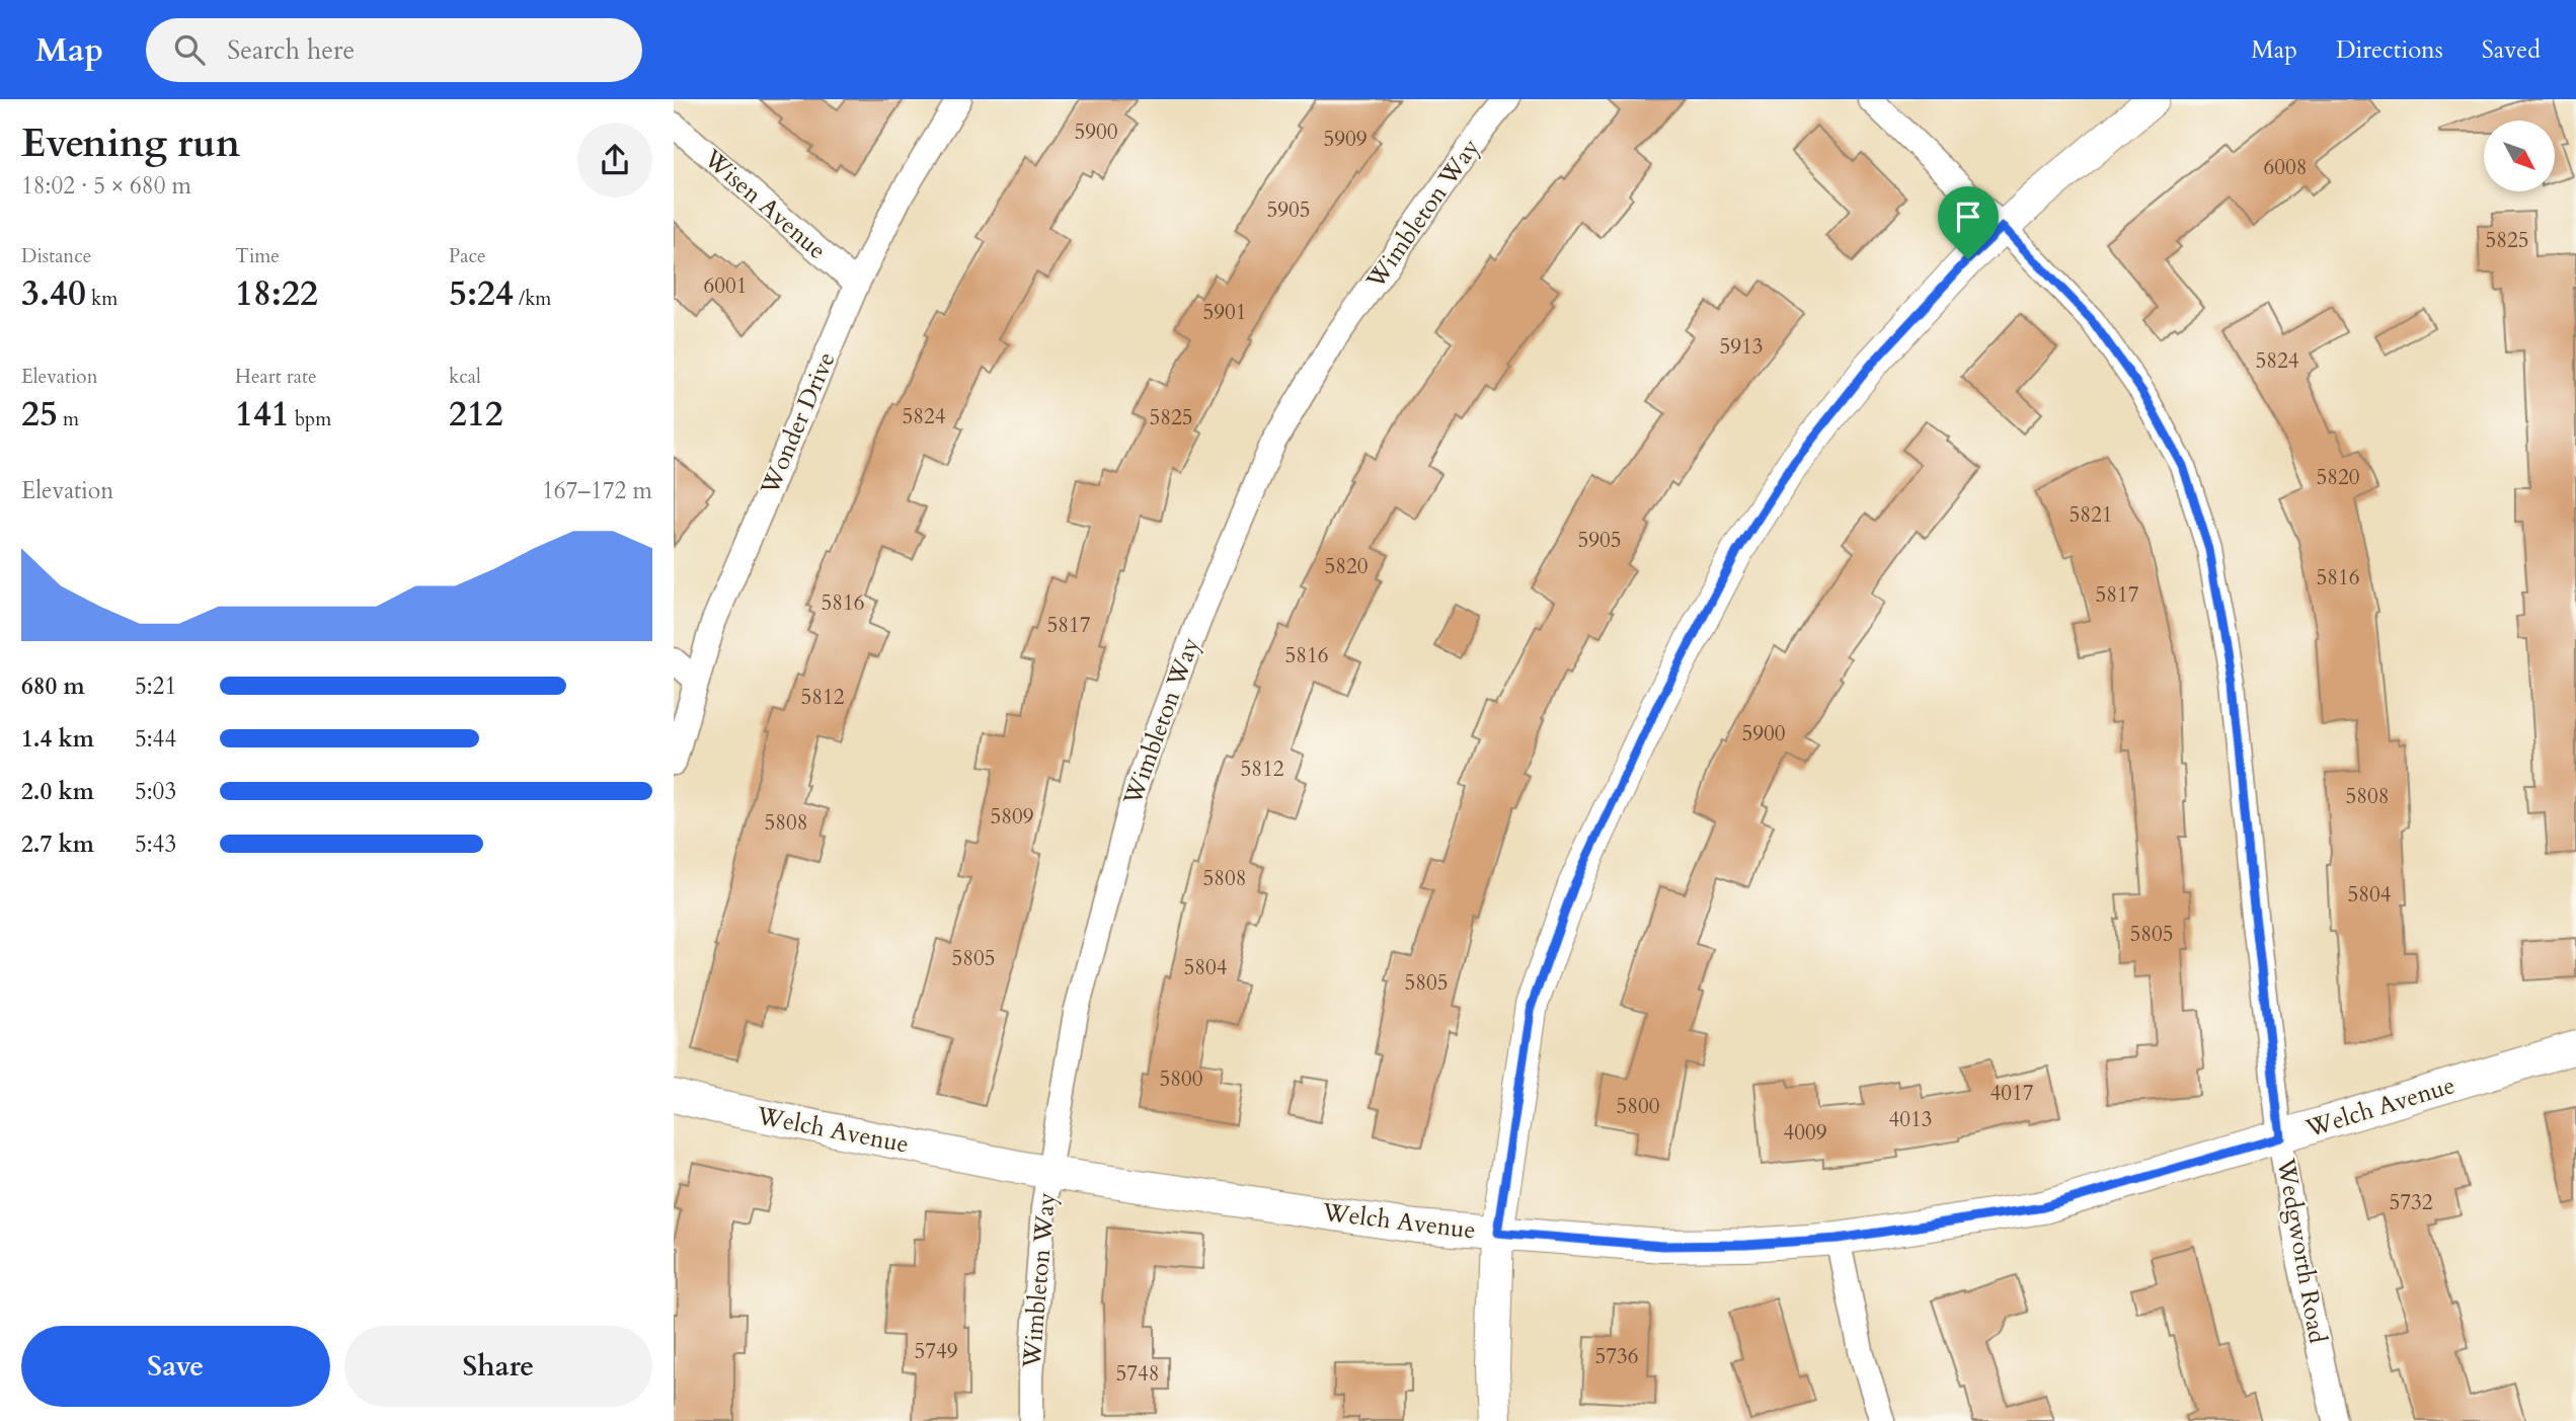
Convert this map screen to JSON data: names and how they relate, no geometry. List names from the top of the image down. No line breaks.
{"streets":{"street":["Wisen Avenue","Wimbleton Way","Wonder Drive","Welch Avenue","Wedgworth Road"]},"crossings":[["Wisen Avenue","Wonder Drive"],["Wimbleton Way","Welch Avenue"],["Welch Avenue","Wedgworth Road"]],"house_numbers":["5900","5909","6008","5905","5825","6001","5901","5913","5824","5824","5825","5820","5821","5905","5820","5816","5817","5816","5817","5816","5812","5900","5812","5808","5809","5808","5808","5804","5805","5805","5804","5805","5800","4017","5800","4013","4009","5732","5749","5736","5748"],"north":"bottom right","page":{"header":"Map","search":"Search here","nav":["Map","Directions","Saved"],"heading":["Evening run","18:02 · 5 × 680 m"],"stats":[["Distance","3.40 km"],["Time","18:22"],["Pace","5:24 /km"],["Elevation","25 m"],["Heart rate","141 bpm"],["kcal","212"]],"chart":["Elevation","167–172 m"],"list":[{"name":"680 m","note":"5:21"},{"name":"1.4 km","note":"5:44"},{"name":"2.0 km","note":"5:03"},{"name":"2.7 km","note":"5:43"}],"buttons":["Save","Share"]}}
